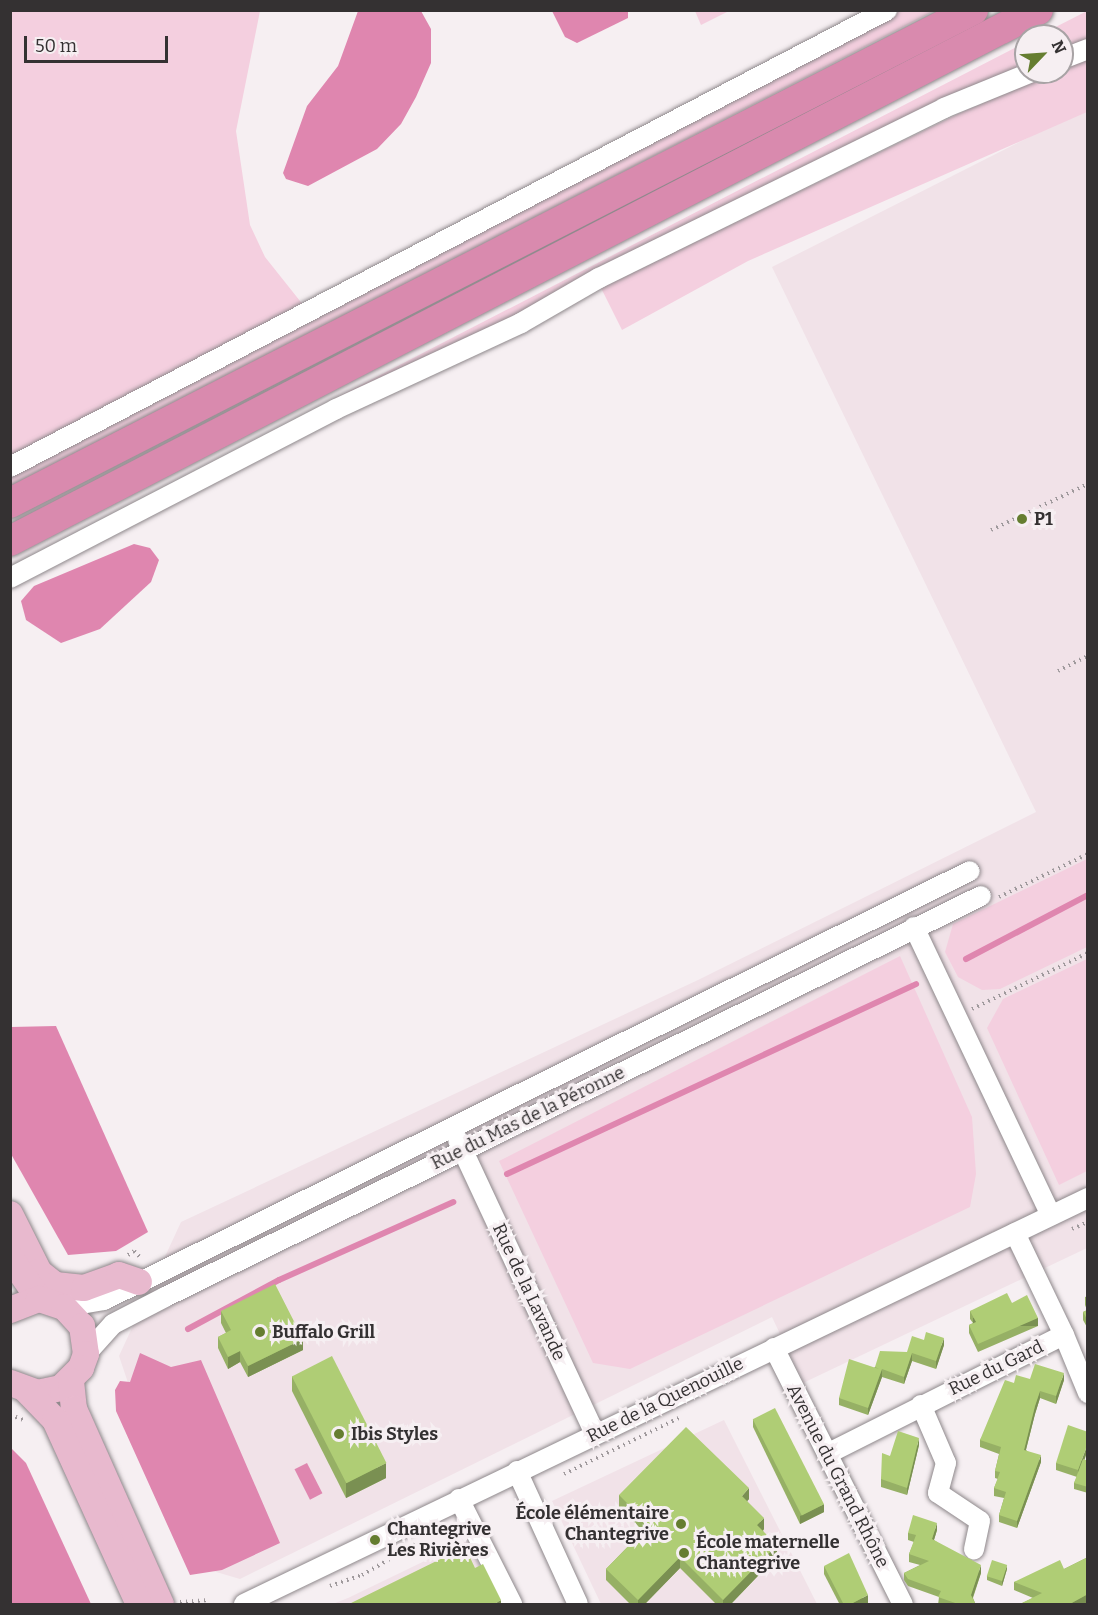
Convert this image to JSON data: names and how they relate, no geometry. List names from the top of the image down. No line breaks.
{"streets":{"street":["Rue du Mas de la Péronne","Rue de la Lavande","Rue du Gard","Rue de la Quenouille","Avenue du Grand Rhône"]},"crossings":[["Rue du Mas de la Péronne","Rue de la Lavande"],["Rue de la Lavande","Rue de la Quenouille"],["Rue du Gard","Rue de la Quenouille"],["Rue du Gard","Avenue du Grand Rhône"],["Rue de la Quenouille","Avenue du Grand Rhône"]],"places":["P1","Buffalo Grill","Ibis Styles","École élémentaire Chantegrive","Chantegrive Les Rivières","École maternelle Chantegrive"],"scale_bar":"50 m","north":"top right"}
